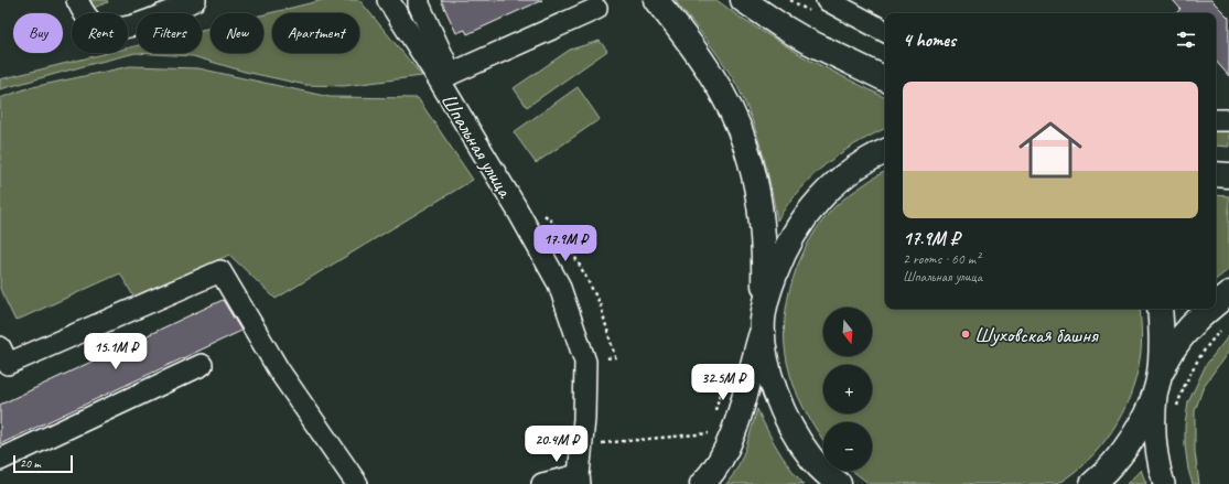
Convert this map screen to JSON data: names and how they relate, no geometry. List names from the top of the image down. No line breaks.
{"streets":{"street":["Шпальная улица"]},"places":["Шуховская башня"],"scale_bar":"20 m","north":"bottom","page":{"chip":["Buy","Rent","Filters","New","Apartment"],"heading":"4 homes","list":[{"name":"17.9M ₽","note":"2 rooms · 60 m² · Шпальная улица"}],"price":["17.9M ₽","15.1M ₽","32.5M ₽","20.4M ₽"],"map_buttons":["+","−"],"scale":"20 m"}}
